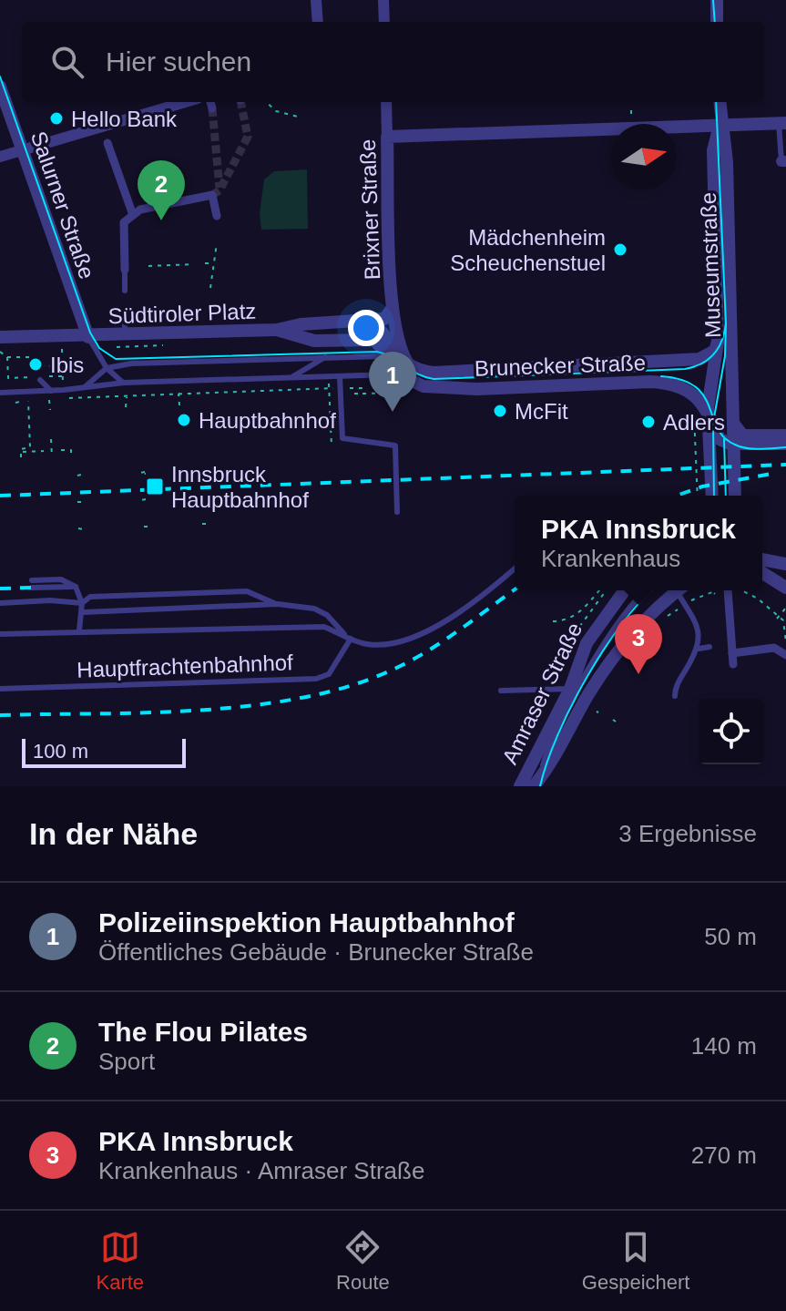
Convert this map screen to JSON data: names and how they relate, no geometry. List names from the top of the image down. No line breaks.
{"streets":{"street":["Salurner Straße","Brixner Straße","Museumstraße","Südtiroler Platz","Brunecker Straße","Amraser Straße"],"lane":["Hauptfrachtenbahnhof"]},"crossings":[["Salurner Straße","Südtiroler Platz"],["Brixner Straße","Südtiroler Platz"],["Museumstraße","Brunecker Straße"]],"places":{"other":["Hello Bank","Mädchenheim Scheuchenstuel","Ibis","McFit","Hauptbahnhof","Adlers"],"transit":["Innsbruck Hauptbahnhof"]},"scale_bar":"100 m","north":"right","page":{"search":"Hier suchen","pins":["2","1","3"],"popup":["PKA Innsbruck","Krankenhaus"],"scale":"100 m","heading":["In der Nähe","3 Ergebnisse"],"list":[{"mark":"1","name":"Polizeiinspektion Hauptbahnhof","note":"Öffentliches Gebäude · Brunecker Straße","value":"50 m"},{"mark":"2","name":"The Flou Pilates","note":"Sport","value":"140 m"},{"mark":"3","name":"PKA Innsbruck","note":"Krankenhaus · Amraser Straße","value":"270 m"}],"nav":["Karte","Route","Gespeichert"]}}
